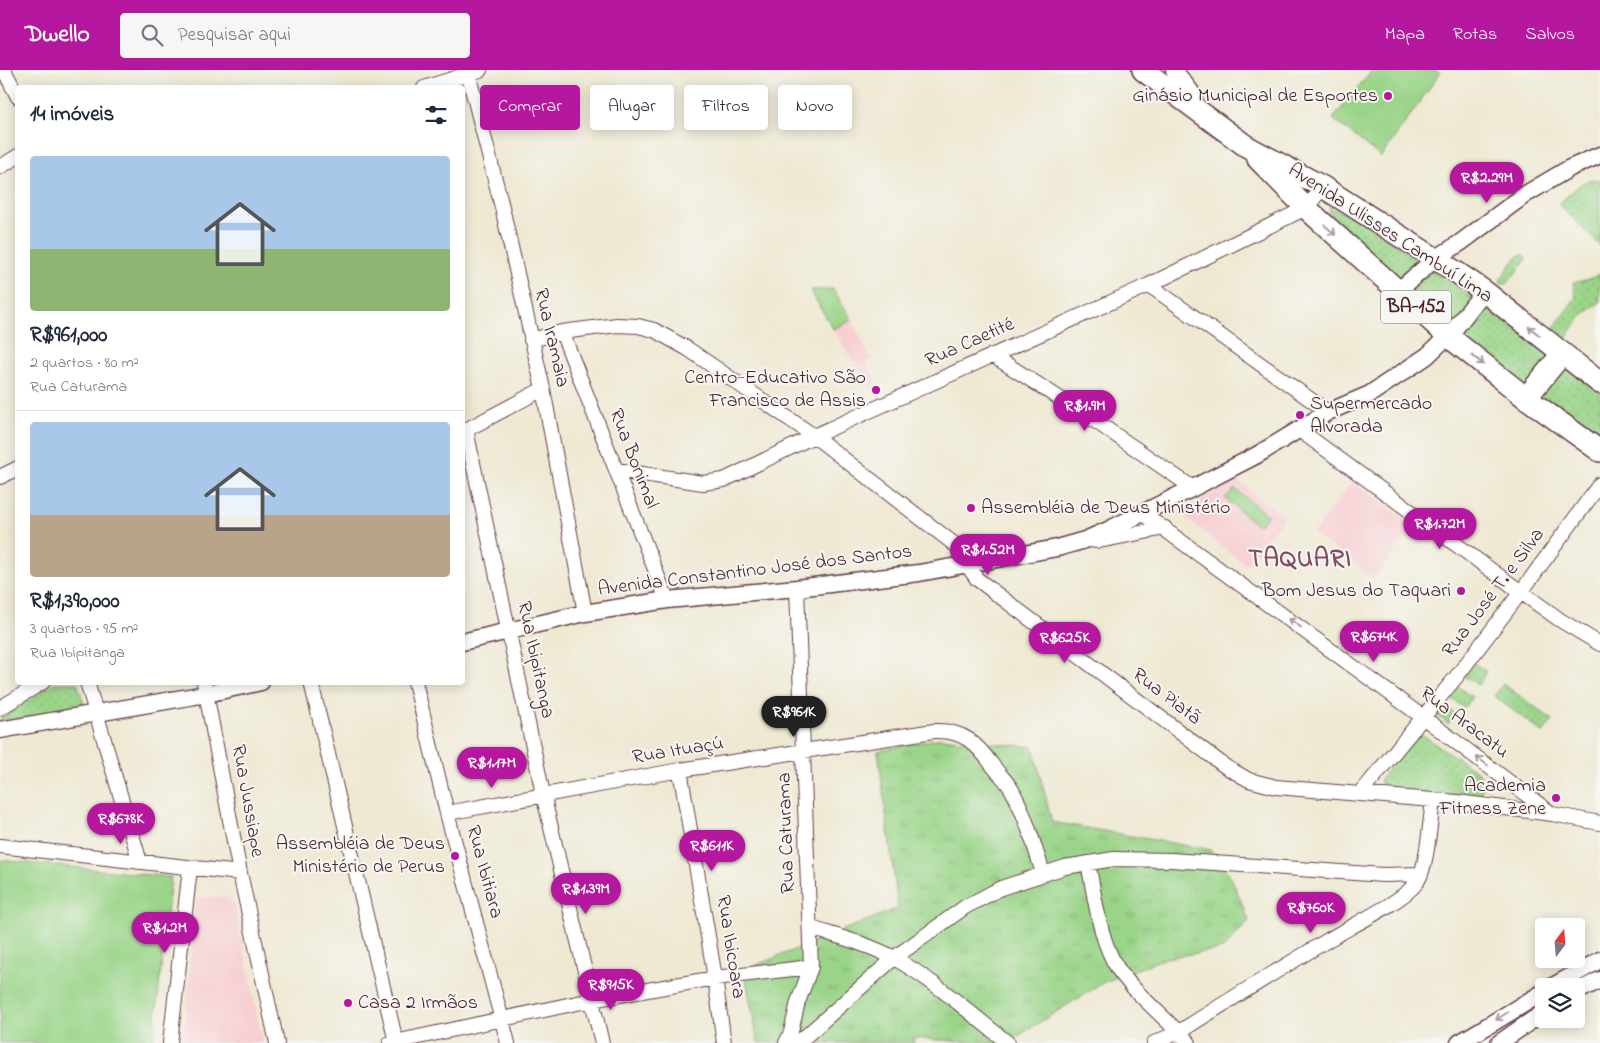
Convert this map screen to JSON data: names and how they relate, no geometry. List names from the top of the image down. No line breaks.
{"streets":{"main road":["Avenida Ulisses Cambuí Lima","BA-152"],"street":["Rua Iramaia","Rua Caetité","Rua Bonimal","Avenida Constantino José dos Santos","Rua José T. e Silva","Rua Ibipitanga","Rua Piatã","Rua Aracatu","Rua Ituaçú","Rua Jussiape","Rua Caturama","Rua Ibitiara","Rua Ibicoara"]},"crossings":[["Avenida Ulisses Cambuí Lima","Rua Caetité"],["Avenida Ulisses Cambuí Lima","Avenida Constantino José dos Santos"],["Rua Iramaia","Avenida Constantino José dos Santos"],["Rua Iramaia","Rua Piatã"],["Rua Caetité","Rua Bonimal"],["Rua Caetité","Rua Piatã"],["Rua Bonimal","Avenida Constantino José dos Santos"],["Rua Bonimal","Rua Piatã"],["Avenida Constantino José dos Santos","Rua Ibipitanga"],["Avenida Constantino José dos Santos","Rua Piatã"],["Avenida Constantino José dos Santos","Rua Aracatu"],["Avenida Constantino José dos Santos","Rua Caturama"],["Rua José T. e Silva","Rua Piatã"],["Rua José T. e Silva","Rua Aracatu"],["Rua Ibipitanga","Rua Ituaçú"],["Rua Piatã","Rua Aracatu"],["Rua Ituaçú","Rua Caturama"],["Rua Ituaçú","Rua Ibitiara"],["Rua Ituaçú","Rua Ibicoara"]],"one_way":["Rua Aracatu"],"districts":["TAQUARI"],"places":["Ginásio Municipal de Esportes","Centro-Educativo São Francisco de Assis","Supermercado Alvorada","Assembléia de Deus Ministério","Bom Jesus do Taquari","Academia Fitness Zene","Assembléia de Deus Ministério de Perus","Casa 2 Irmãos"],"north":"top","page":{"header":"Dwello","search":"Pesquisar aqui","nav":["Mapa","Rotas","Salvos"],"chip":["Comprar","Alugar","Filtros","Novo"],"heading":"14 imóveis","list":[{"name":"R$961,000","note":"2 quartos · 80 m² · Rua Caturama"},{"name":"R$1,390,000","note":"3 quartos · 95 m² · Rua Ibipitanga"}],"price":["R$2.29M","R$1.9M","R$1.72M","R$1.52M","R$674K","R$625K","R$961K","R$1.17M","R$678K","R$611K","R$1.39M","R$760K","R$1.2M","R$915K"]}}
